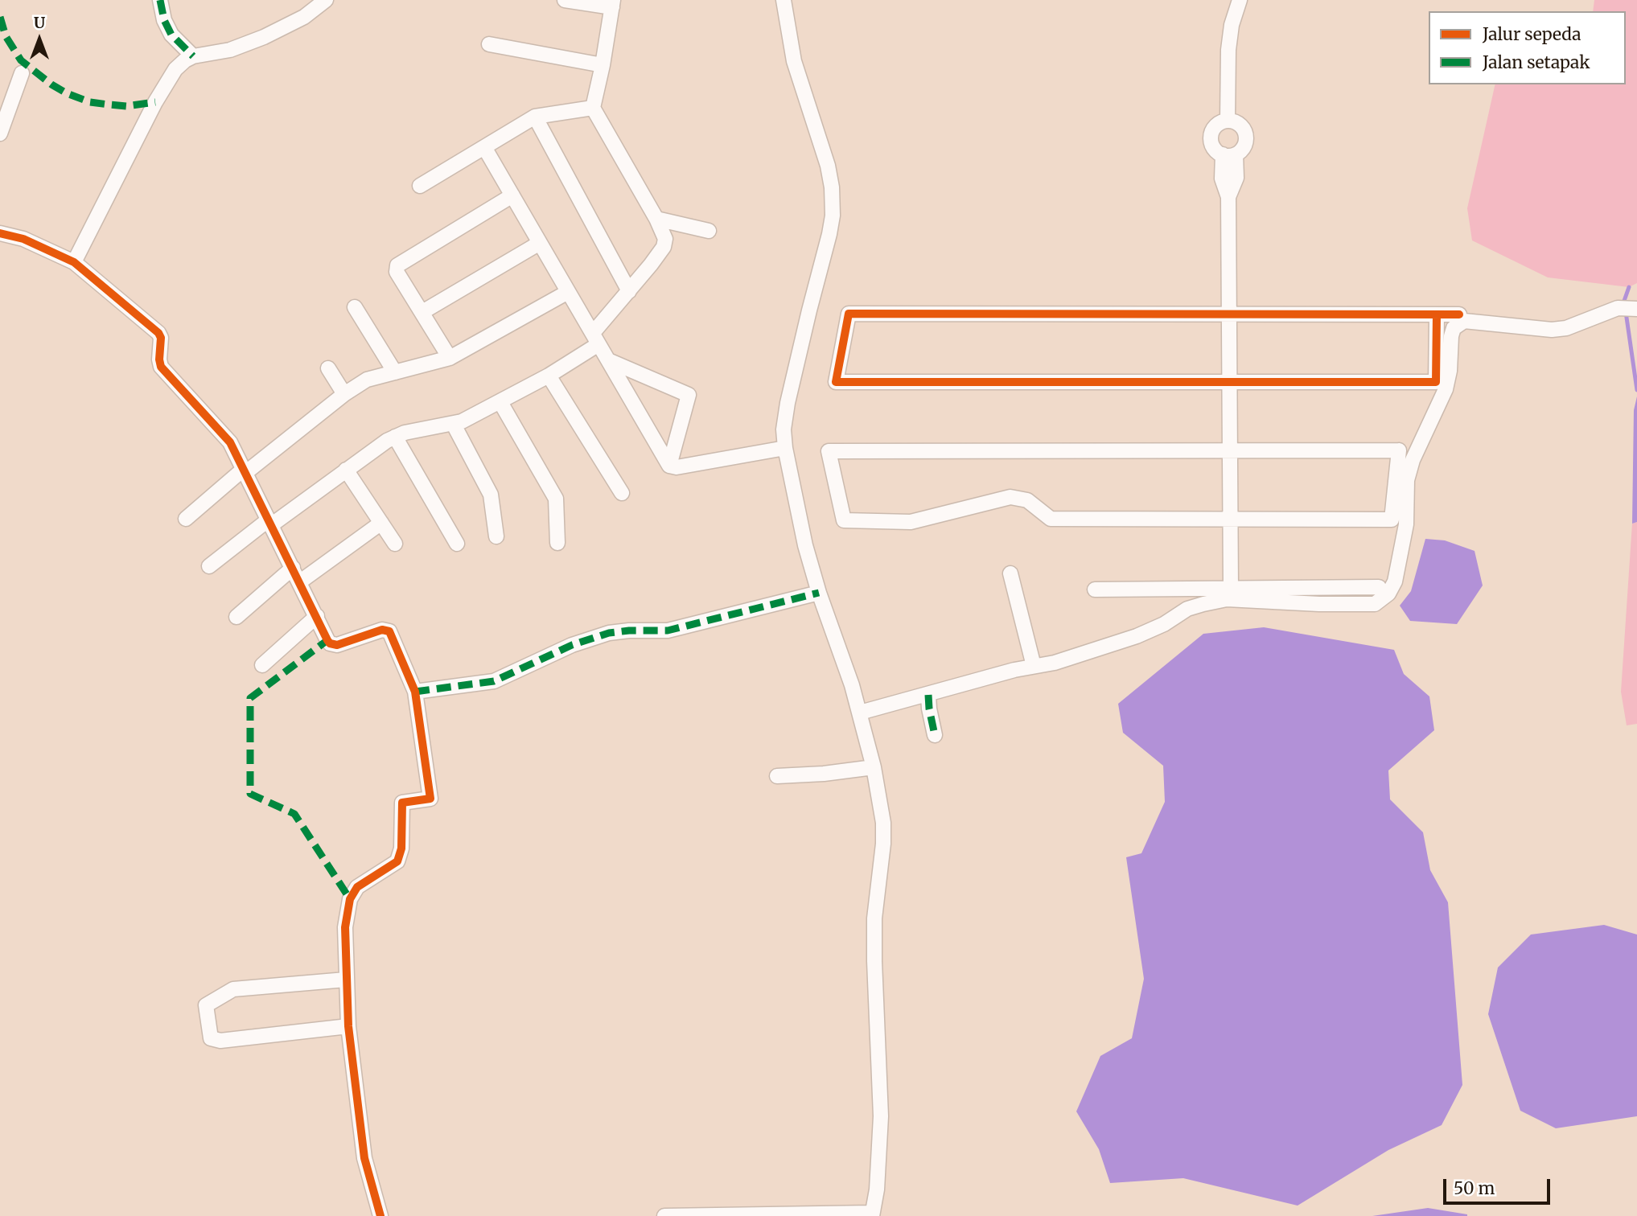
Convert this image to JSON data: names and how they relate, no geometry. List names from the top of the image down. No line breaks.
{"legend":["Jalur sepeda","Jalan setapak"],"scale_bar":"50 m","north":"top"}
